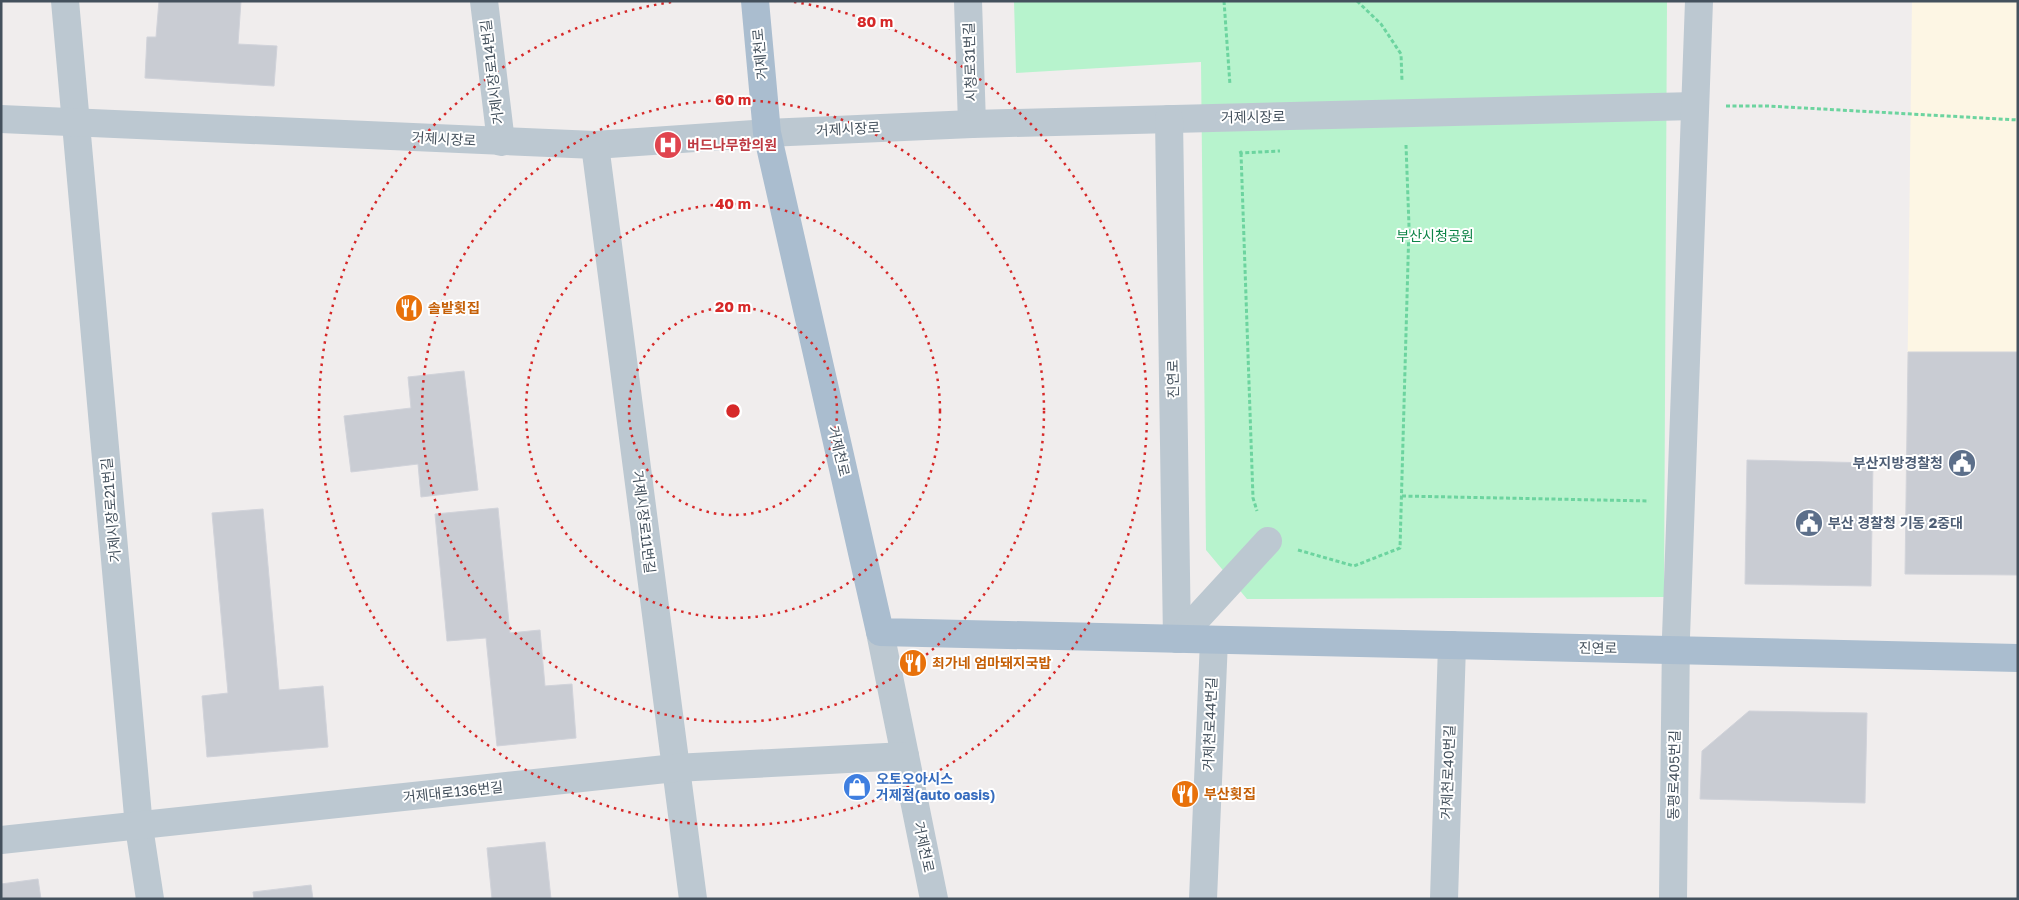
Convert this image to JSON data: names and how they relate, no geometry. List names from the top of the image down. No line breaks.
{"streets":{"main road":["거제천로","진연로"],"street":["시청로31번길","거제시장로14번길","거제시장로","거제시장로21번길","거제시장로11번길","거제천로44번길","거제천로40번길","동평로405번길","거제대로136번길"]},"crossings":[["거제천로","거제시장로"],["거제천로","진연로"],["거제천로","거제대로136번길"],["시청로31번길","거제시장로"],["거제시장로14번길","거제시장로"],["거제시장로","진연로"],["거제시장로","거제시장로21번길"],["거제시장로","거제시장로11번길"],["거제시장로","동평로405번길"],["진연로","거제천로44번길"],["진연로","거제천로40번길"],["진연로","동평로405번길"],["거제시장로21번길","거제대로136번길"],["거제시장로11번길","거제대로136번길"]],"parks":["부산시청공원"],"places":{"hospital":["버드나무한의원"],"restaurant":["솔밭횟집","최가네 엄마돼지국밥","부산횟집"],"public building":["부산지방경찰청","부산 경찰청 기동 2중대"],"shop":["오토오아시스 거제점(auto oasis)"]},"rings":["80 m","60 m","40 m","20 m"]}
